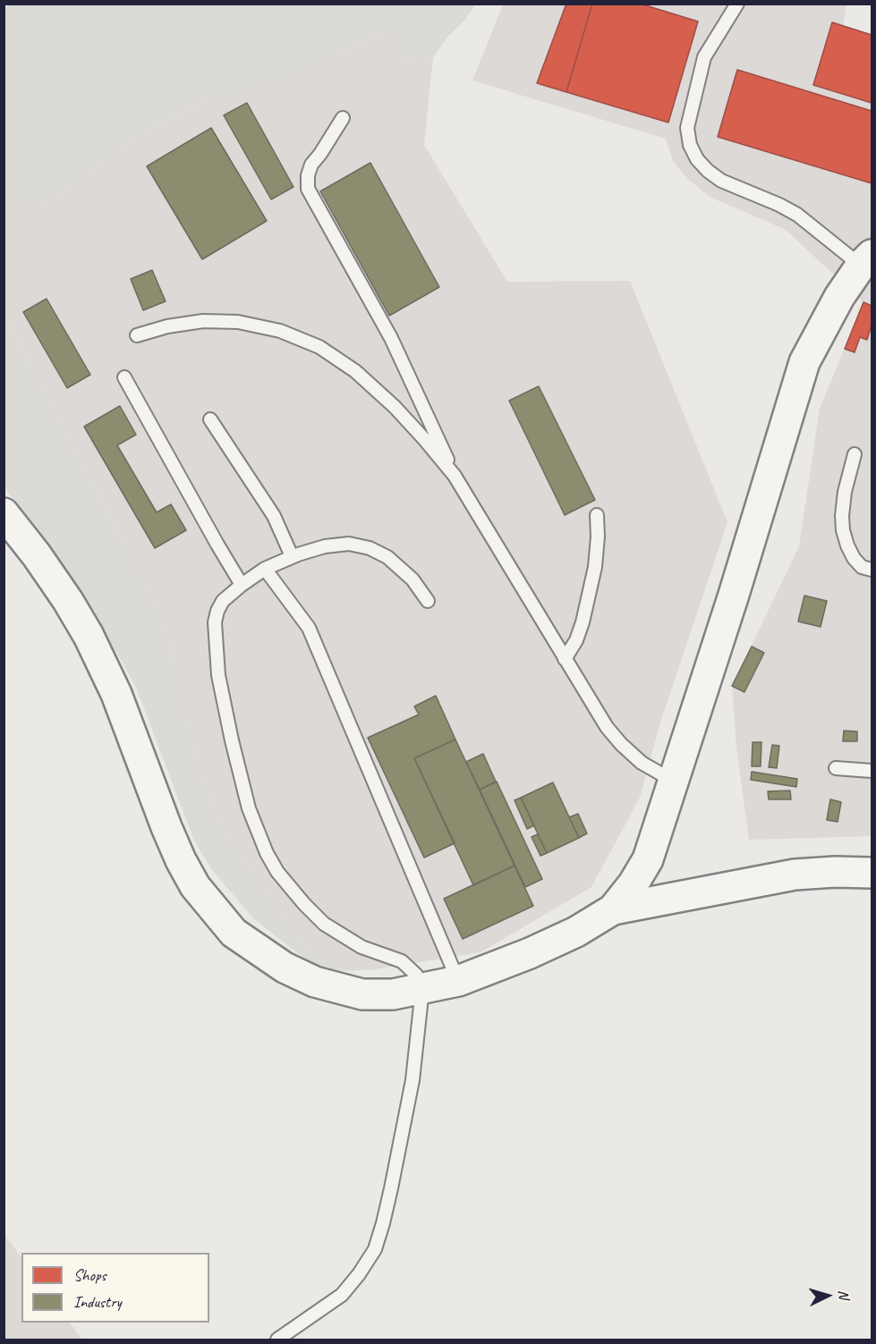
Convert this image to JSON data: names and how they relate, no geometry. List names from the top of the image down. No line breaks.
{"legend":["Shops","Industry"],"north":"right"}
